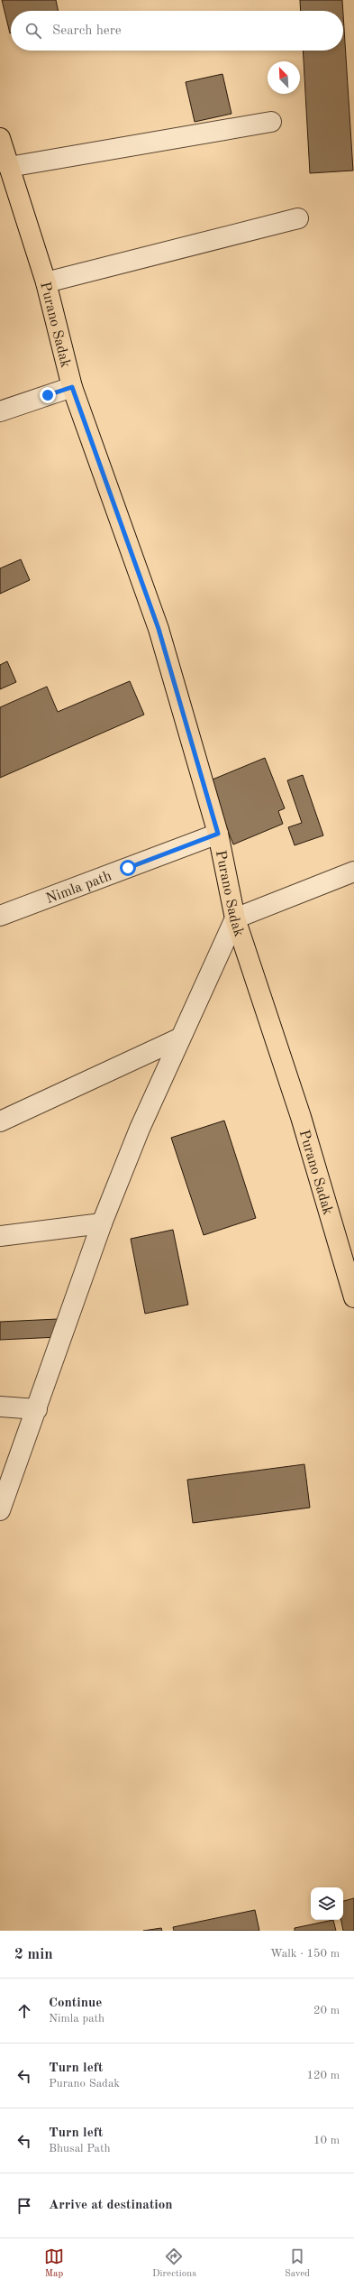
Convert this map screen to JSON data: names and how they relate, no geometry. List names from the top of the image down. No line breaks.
{"streets":{"main road":["Purano Sadak"],"street":["Nimla path"]},"crossings":[["Purano Sadak","Nimla path"]],"north":"top left","page":{"search":"Search here","heading":["2 min","Walk · 150 m"],"list":[["Continue","Nimla path","20 m"],["Turn left","Purano Sadak","120 m"],["Turn left","Bhusal Path","10 m"],"Arrive at destination"],"nav":["Map","Directions","Saved"]}}
